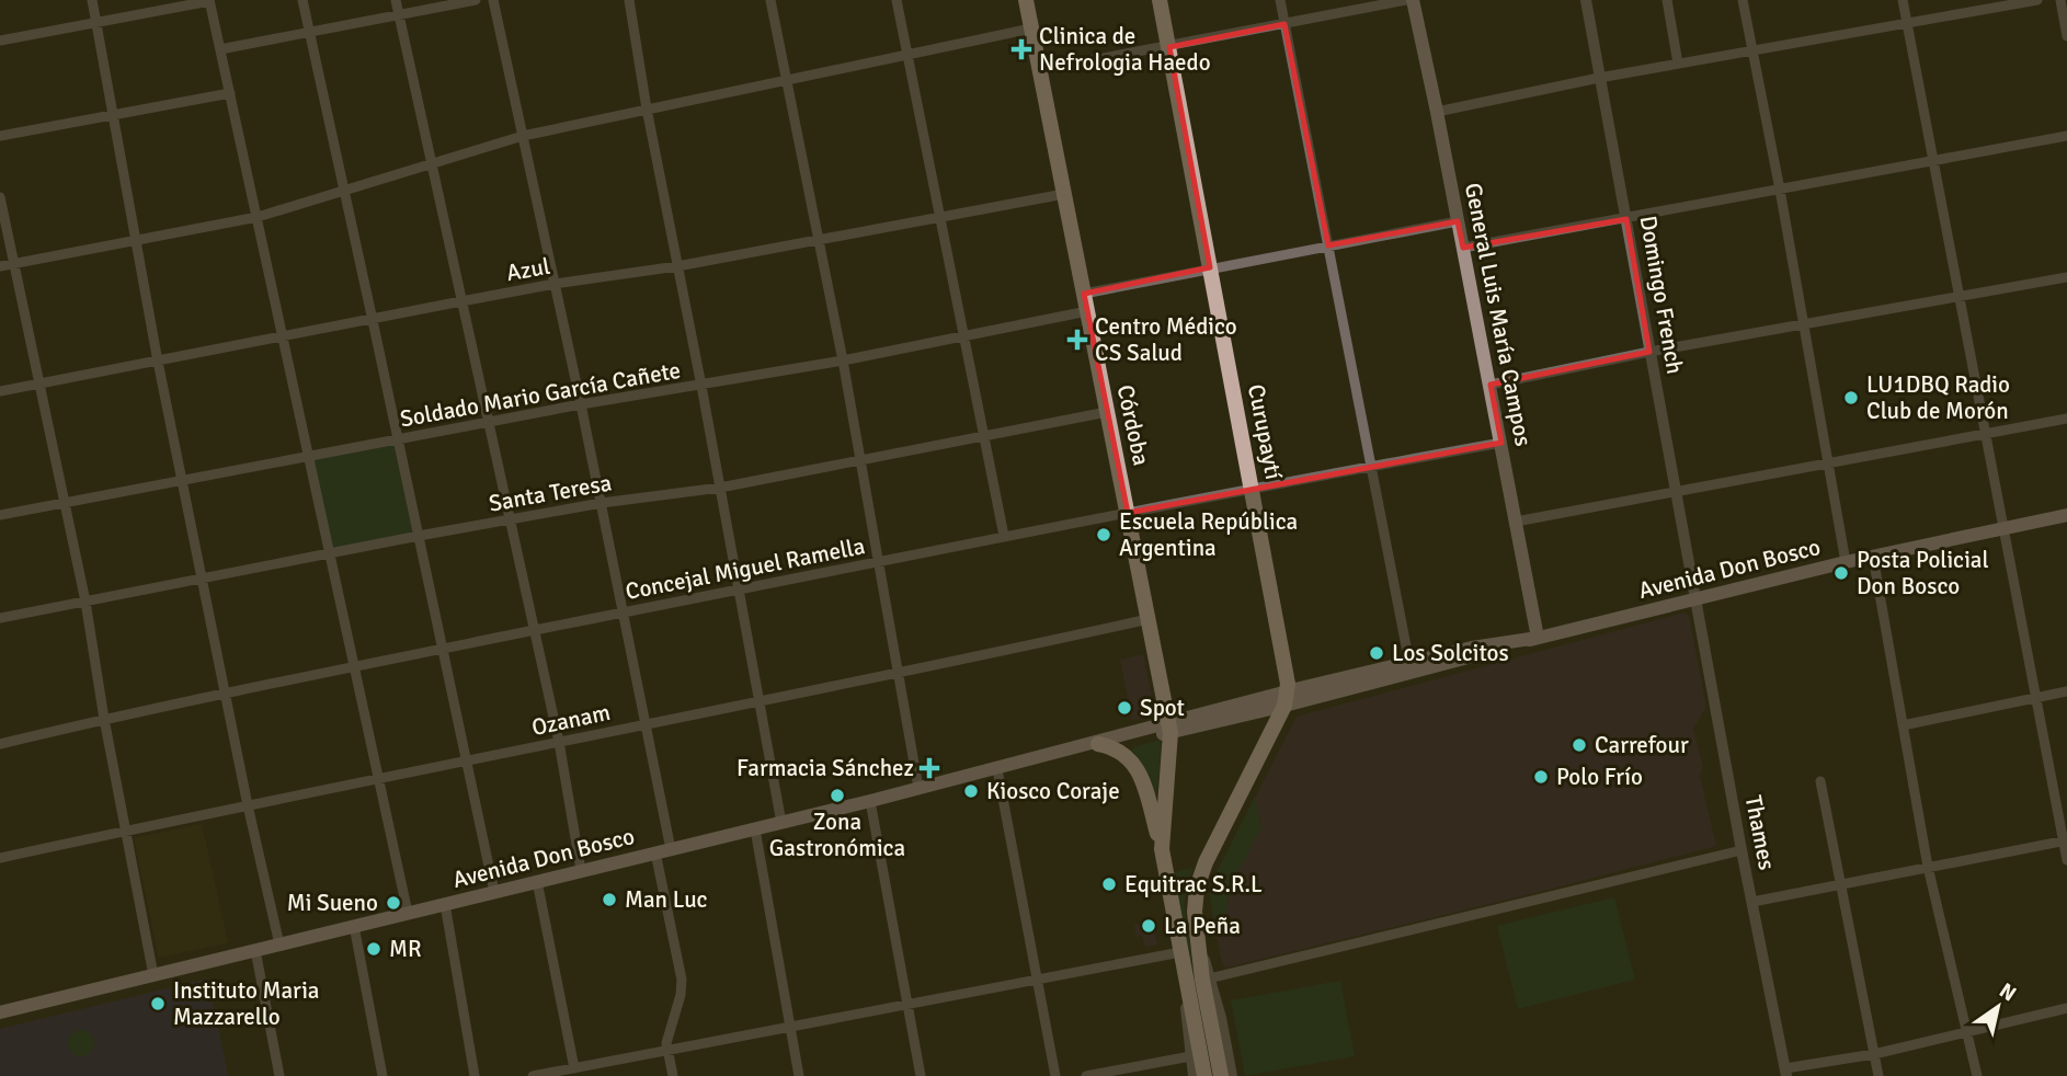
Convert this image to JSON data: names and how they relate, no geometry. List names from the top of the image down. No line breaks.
{"streets":{"main road":["General Luis María Campos","Córdoba","Curupaytí","Avenida Don Bosco"],"street":["Azul","Domingo French","Soldado Mario García Cañete","Santa Teresa","Concejal Miguel Ramella","Ozanam","Thames"]},"crossings":[["Azul","Córdoba"],["Domingo French","Avenida Don Bosco"],["Domingo French","Thames"],["General Luis María Campos","Concejal Miguel Ramella"],["General Luis María Campos","Avenida Don Bosco"],["Soldado Mario García Cañete","Córdoba"],["Córdoba","Santa Teresa"],["Córdoba","Concejal Miguel Ramella"],["Córdoba","Avenida Don Bosco"],["Córdoba","Ozanam"],["Curupaytí","Concejal Miguel Ramella"],["Curupaytí","Avenida Don Bosco"],["Avenida Don Bosco","Thames"]],"places":{"health":["Clinica de Nefrologia Haedo","Centro Médico CS Salud","Farmacia Sánchez"],"other":["LU1DBQ Radio Club de Morón","Escuela República Argentina","Posta Policial Don Bosco","Los Solcitos","Spot","Carrefour","Polo Frío","Kiosco Coraje","Zona Gastronómica","Equitrac S.R.L","Man Luc","Mi Sueno","La Peña","MR","Instituto Maria Mazzarello"]},"north":"top right"}
